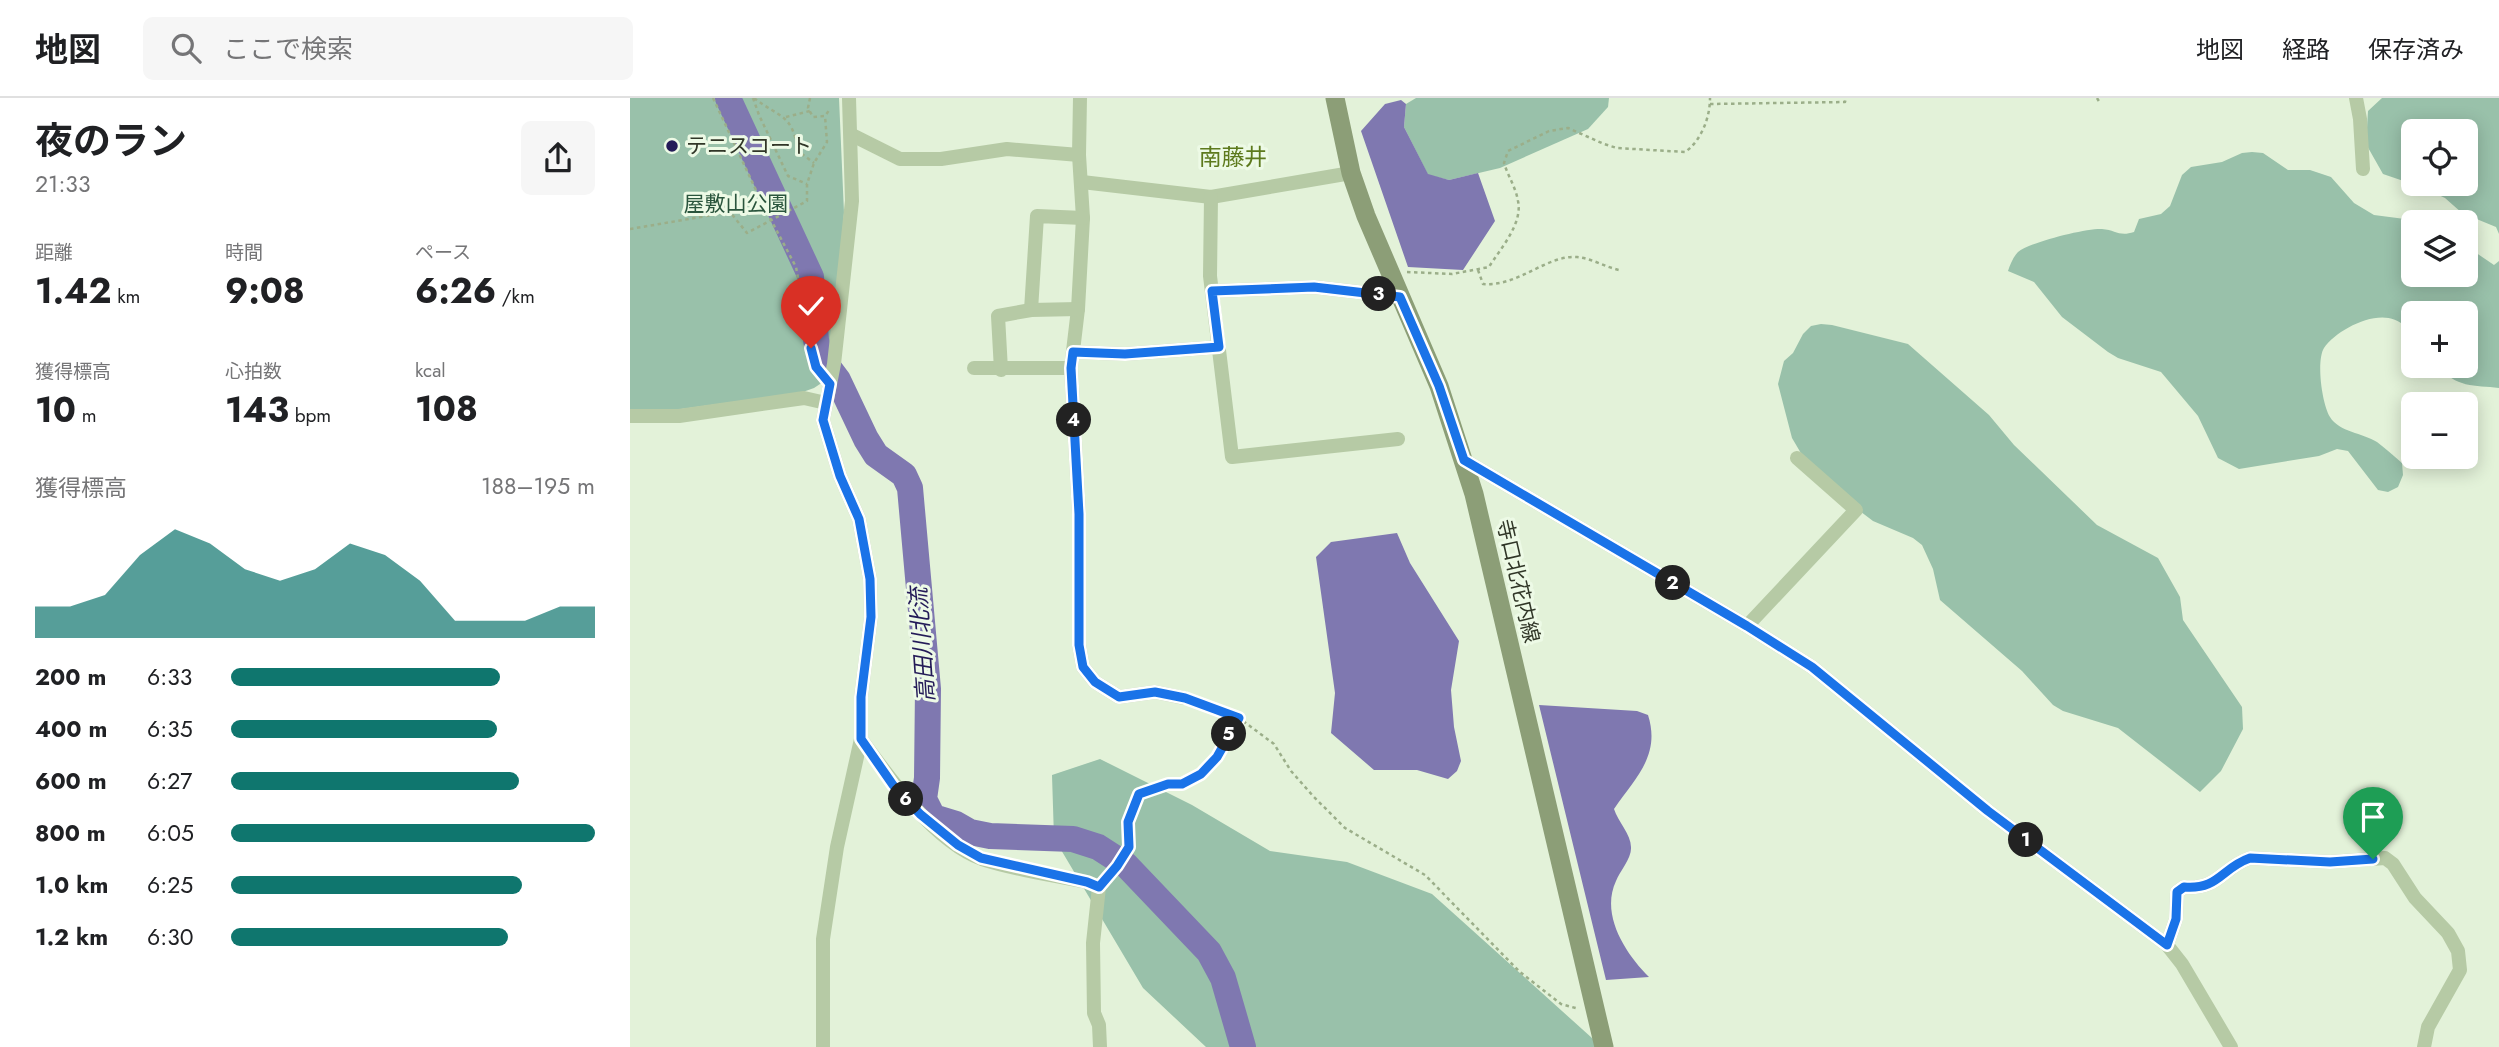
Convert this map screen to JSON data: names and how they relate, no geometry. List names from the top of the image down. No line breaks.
{"streets":{"main road":["寺口北花内線"]},"districts":["南藤井"],"water":["高田川北流"],"parks":["屋敷山公園"],"places":["テニスコート"],"page":{"header":"地図","search":"ここで検索","nav":["地図","経路","保存済み"],"heading":["夜のラン","21:33"],"map_buttons":["+","−"],"stats":[["距離","1.42 km"],["時間","9:08"],["ペース","6:26 /km"],["獲得標高","10 m"],["心拍数","143 bpm"],["kcal","108"]],"pins":["3","4","2","5","6","1"],"chart":["獲得標高","188–195 m"],"list":[{"name":"200 m","note":"6:33"},{"name":"400 m","note":"6:35"},{"name":"600 m","note":"6:27"},{"name":"800 m","note":"6:05"},{"name":"1.0 km","note":"6:25"},{"name":"1.2 km","note":"6:30"}]}}
